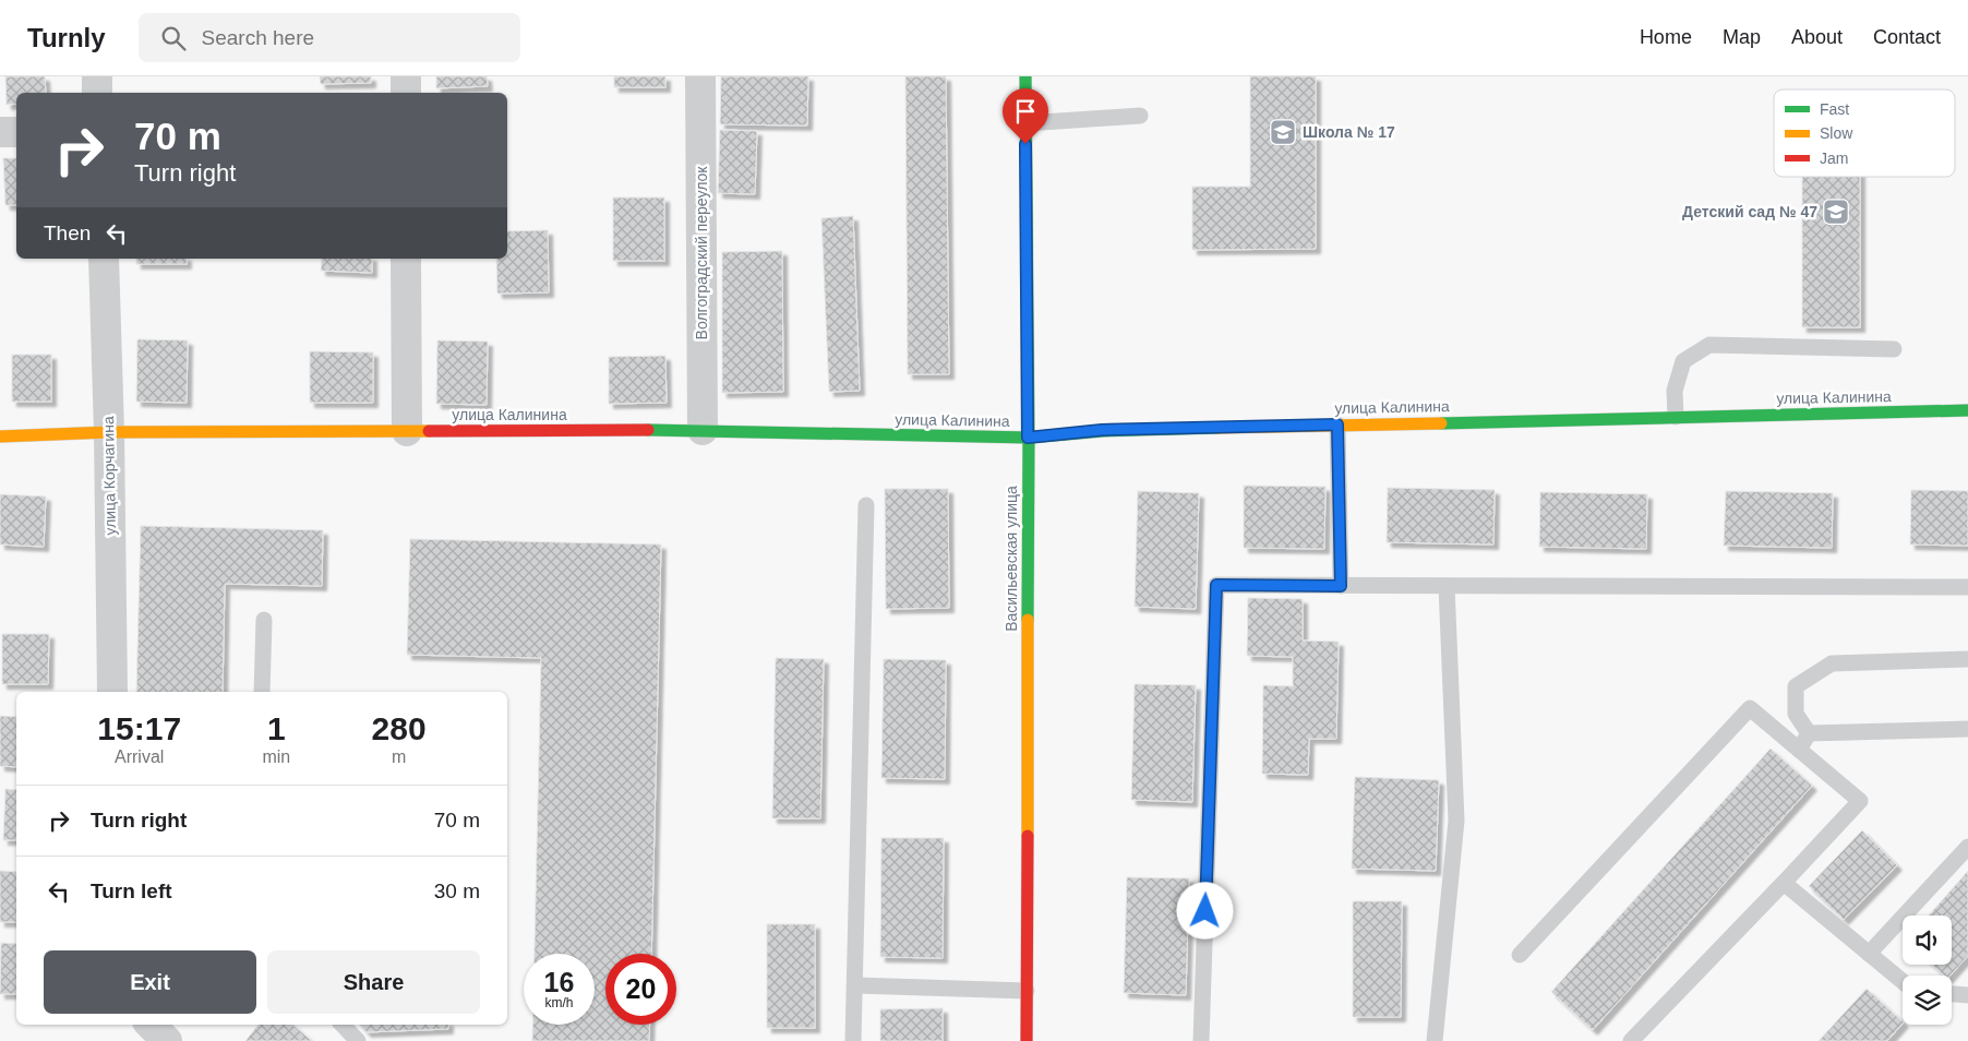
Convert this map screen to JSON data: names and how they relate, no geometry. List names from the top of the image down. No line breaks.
{"streets":{"street":["Волгоградский переулок","улица Калинина","улица Корчагина","Васильевская улица"]},"crossings":[["Волгоградский переулок","улица Калинина"],["улица Калинина","улица Корчагина"],["улица Калинина","Васильевская улица"]],"places":{"school or university":["Школа № 17","Детский сад № 47"]},"legend":["Fast","Slow","Jam"],"page":{"header":"Turnly","search":"Search here","nav":["Home","Map","About","Contact"],"turn":["70 m","Turn right"],"then":"Then","eta":["15:17","Arrival","1","min","280","m"],"list":[{"name":"Turn right","value":"70 m"},{"name":"Turn left","value":"30 m"}],"buttons":["Exit","Share"],"speed":"16 km/h","limit":"20"}}
